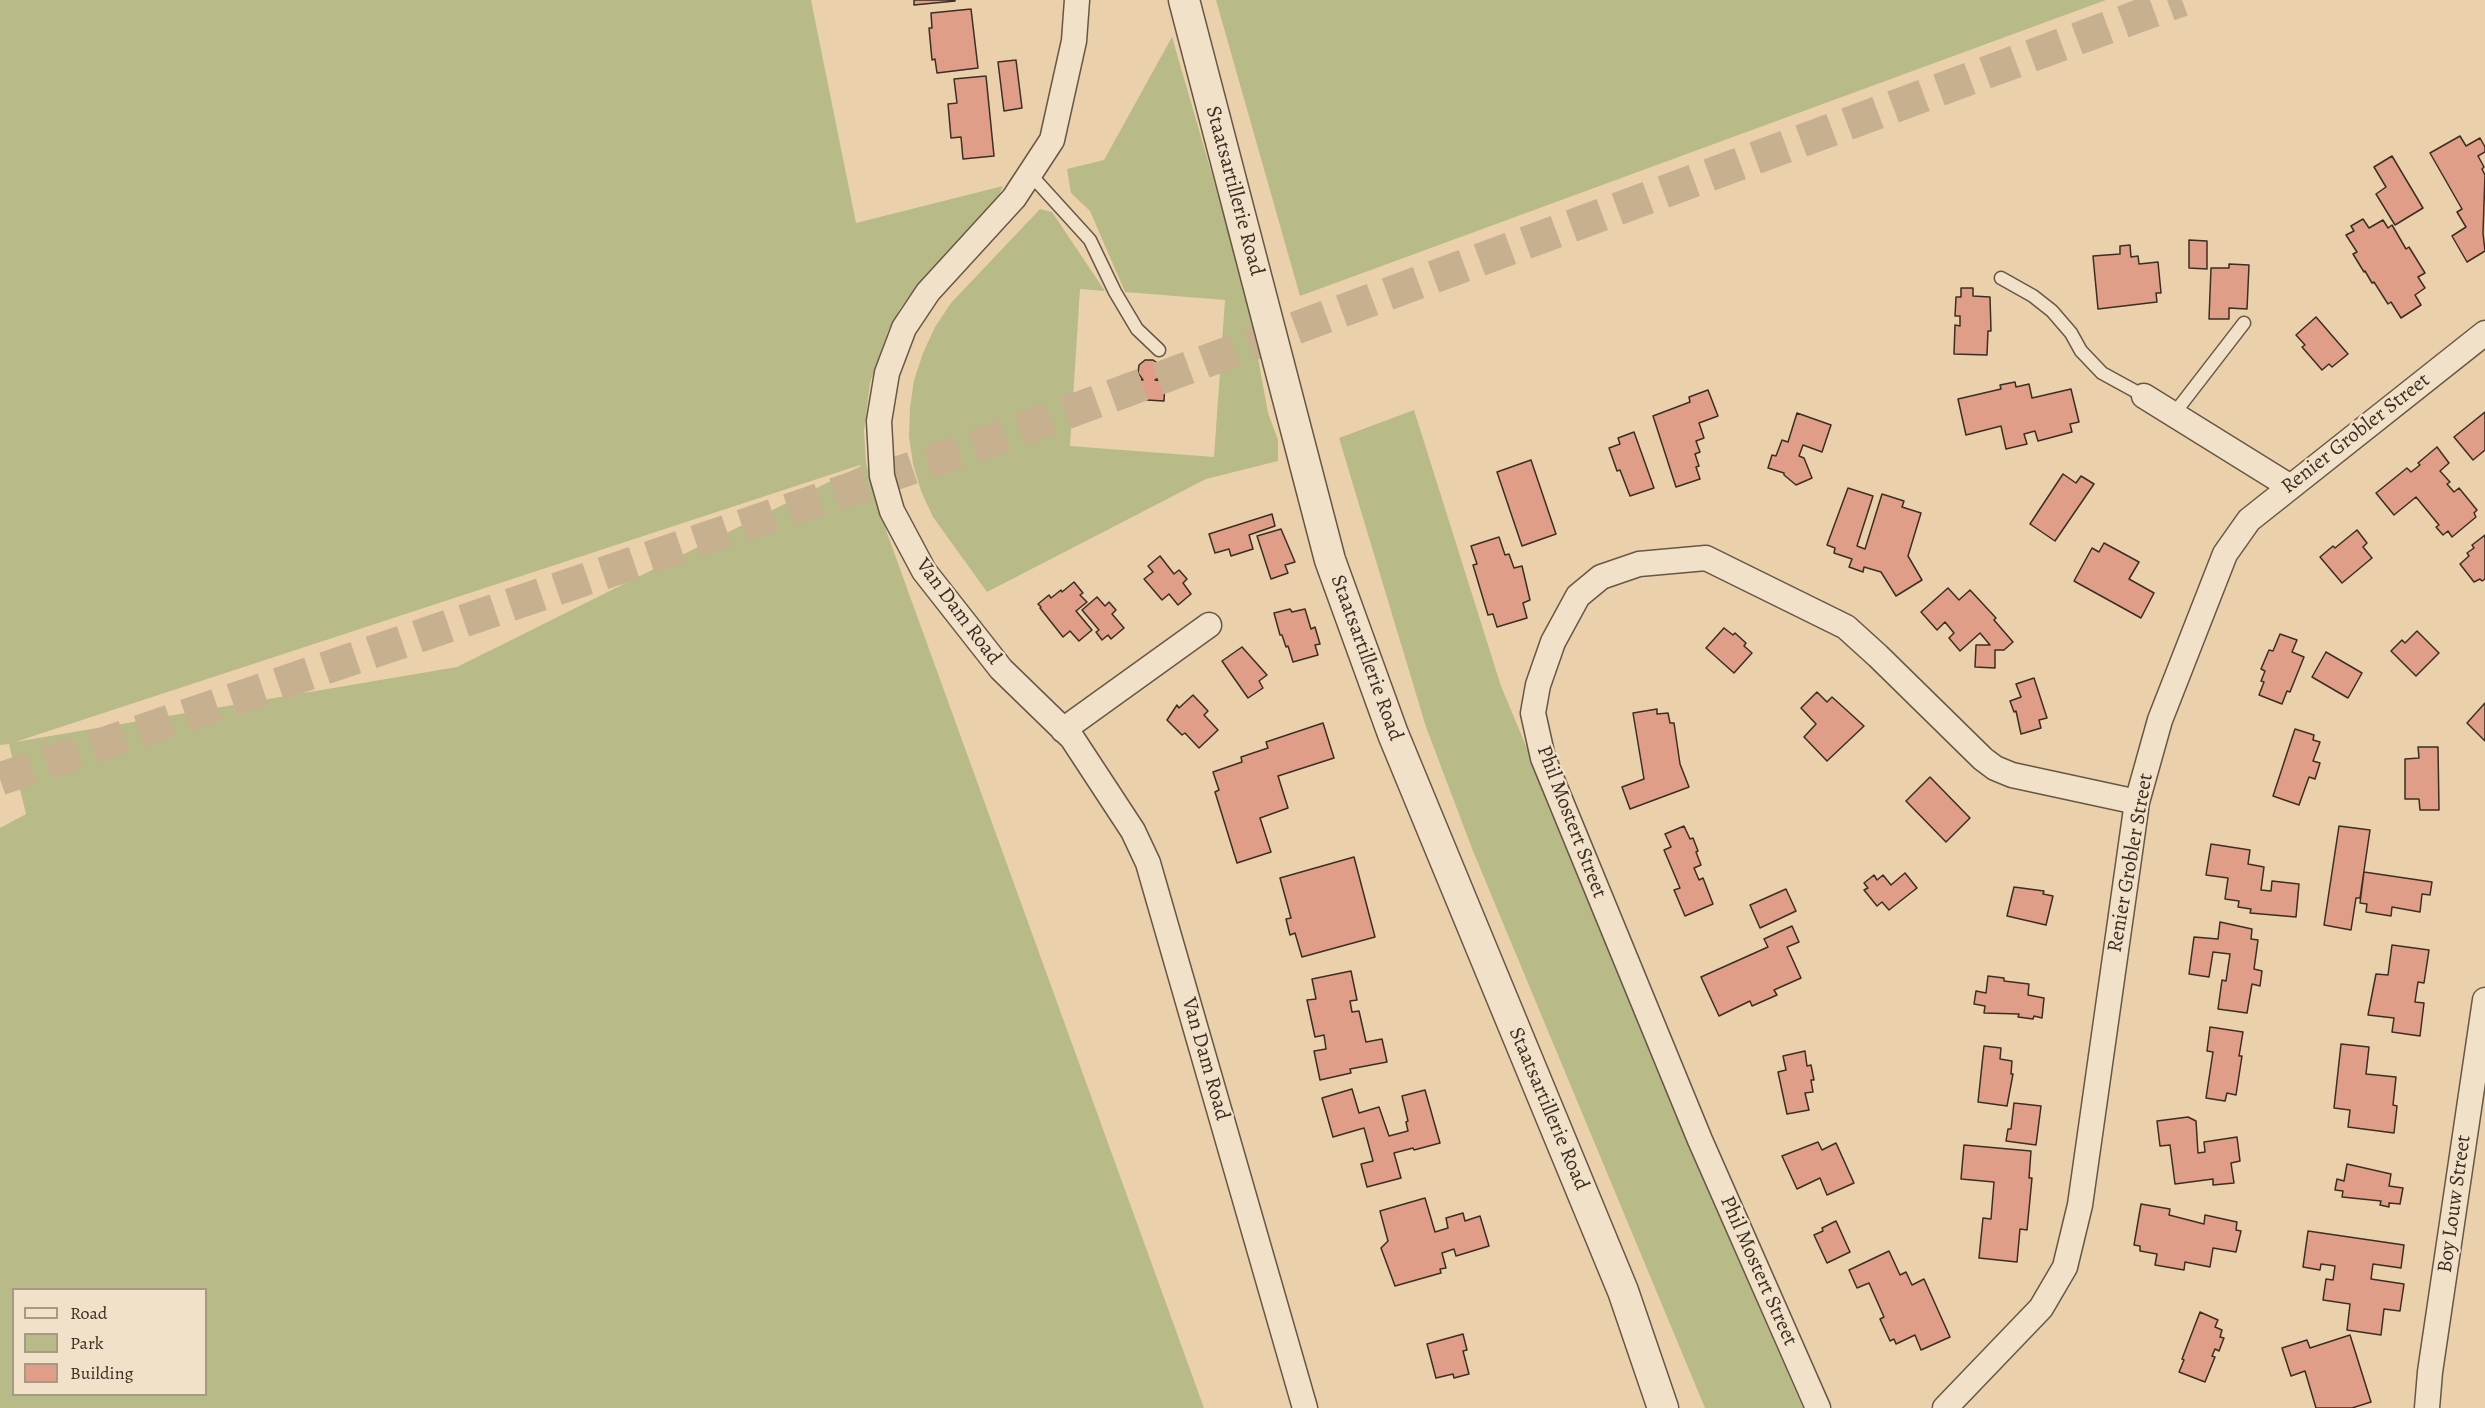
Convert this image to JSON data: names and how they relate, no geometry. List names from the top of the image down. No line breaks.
{"streets":{"street":["Staatsartillerie Road","Renier Grobler Street","Van Dam Road","Phil Mostert Street","Boy Louw Street"]},"crossings":[["Renier Grobler Street","Phil Mostert Street"]],"legend":["Road","Park","Building"]}
